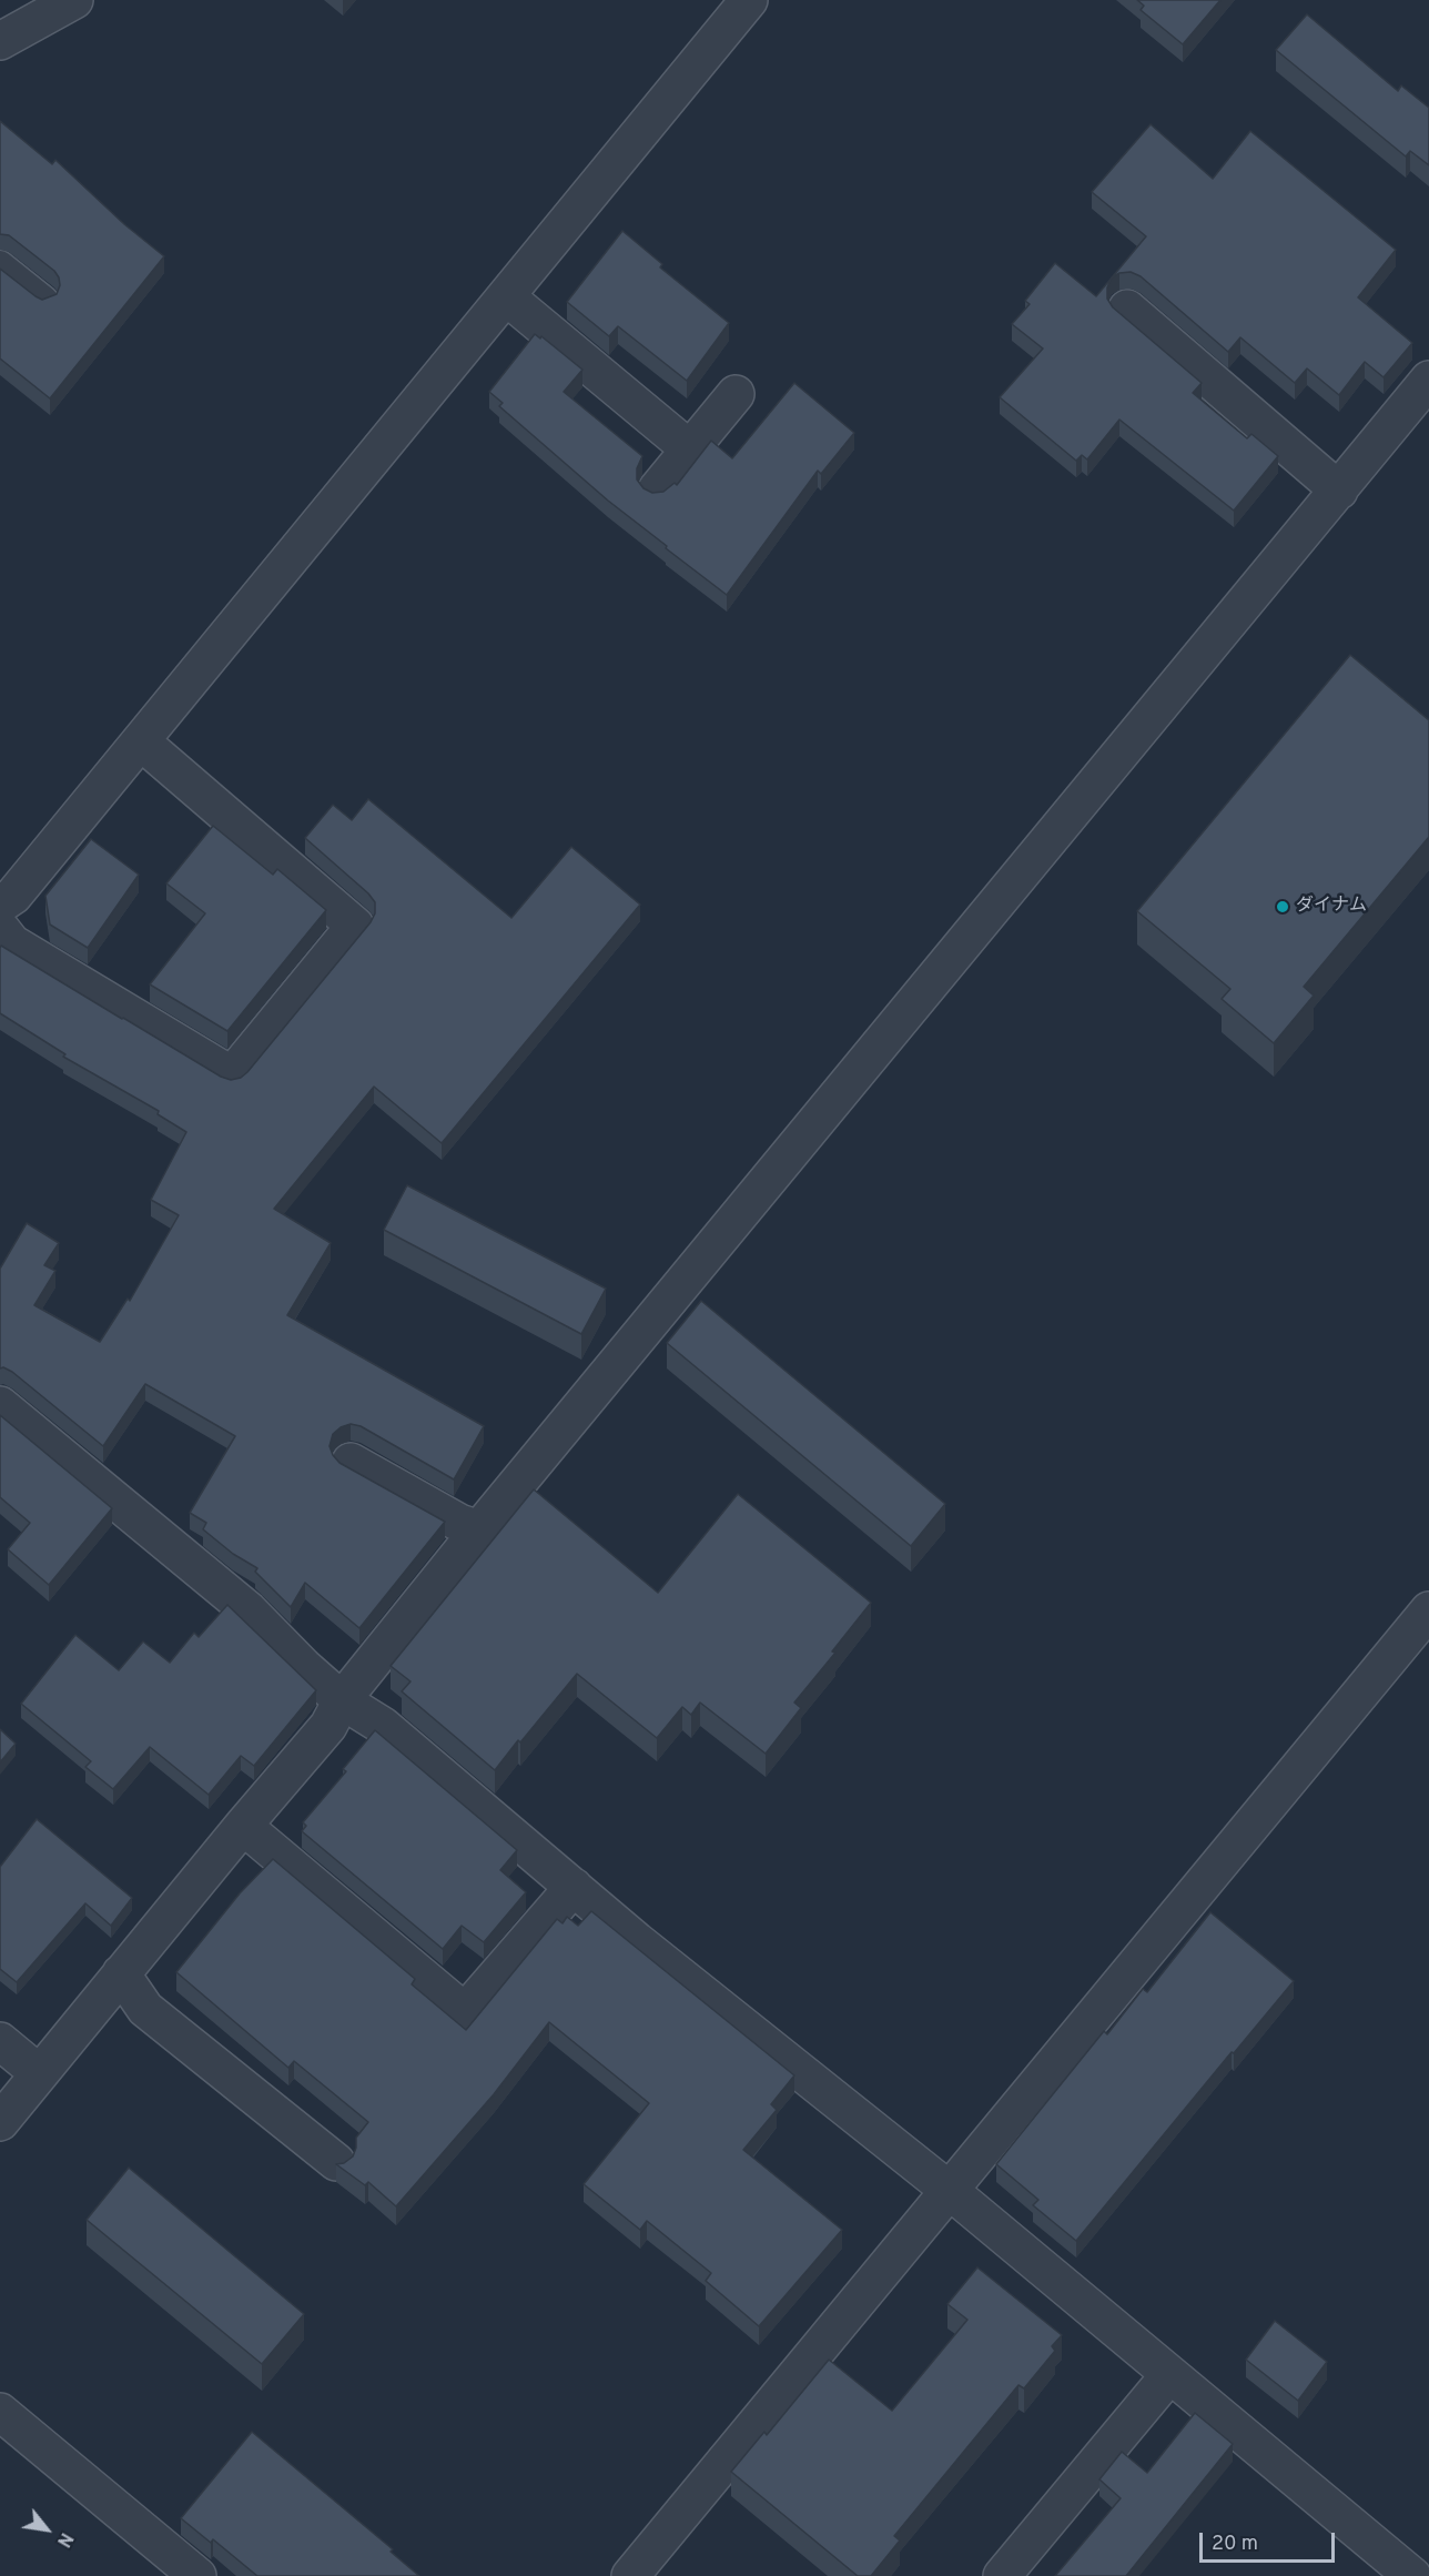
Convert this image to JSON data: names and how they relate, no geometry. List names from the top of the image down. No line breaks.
{"places":["ダイナム"],"scale_bar":"20 m","north":"bottom right"}
